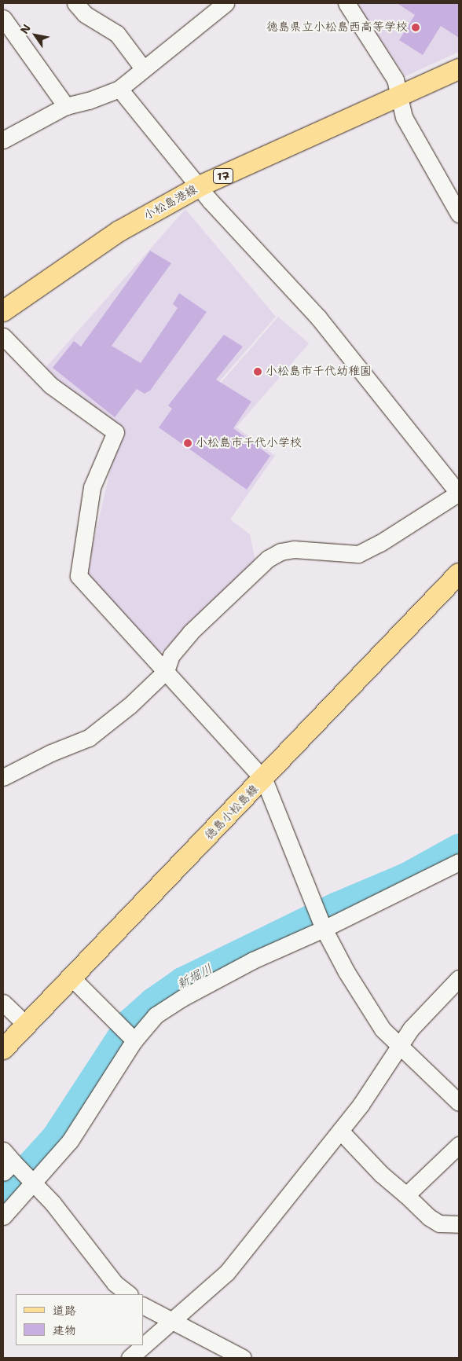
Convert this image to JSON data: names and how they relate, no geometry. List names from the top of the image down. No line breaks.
{"streets":{"main road":["17","小松島港線","徳島小松島線"]},"water":["新堀川"],"places":["徳島県立小松島西高等学校","小松島市千代幼稚園","小松島市千代小学校"],"legend":["道路","建物"],"north":"top left"}
